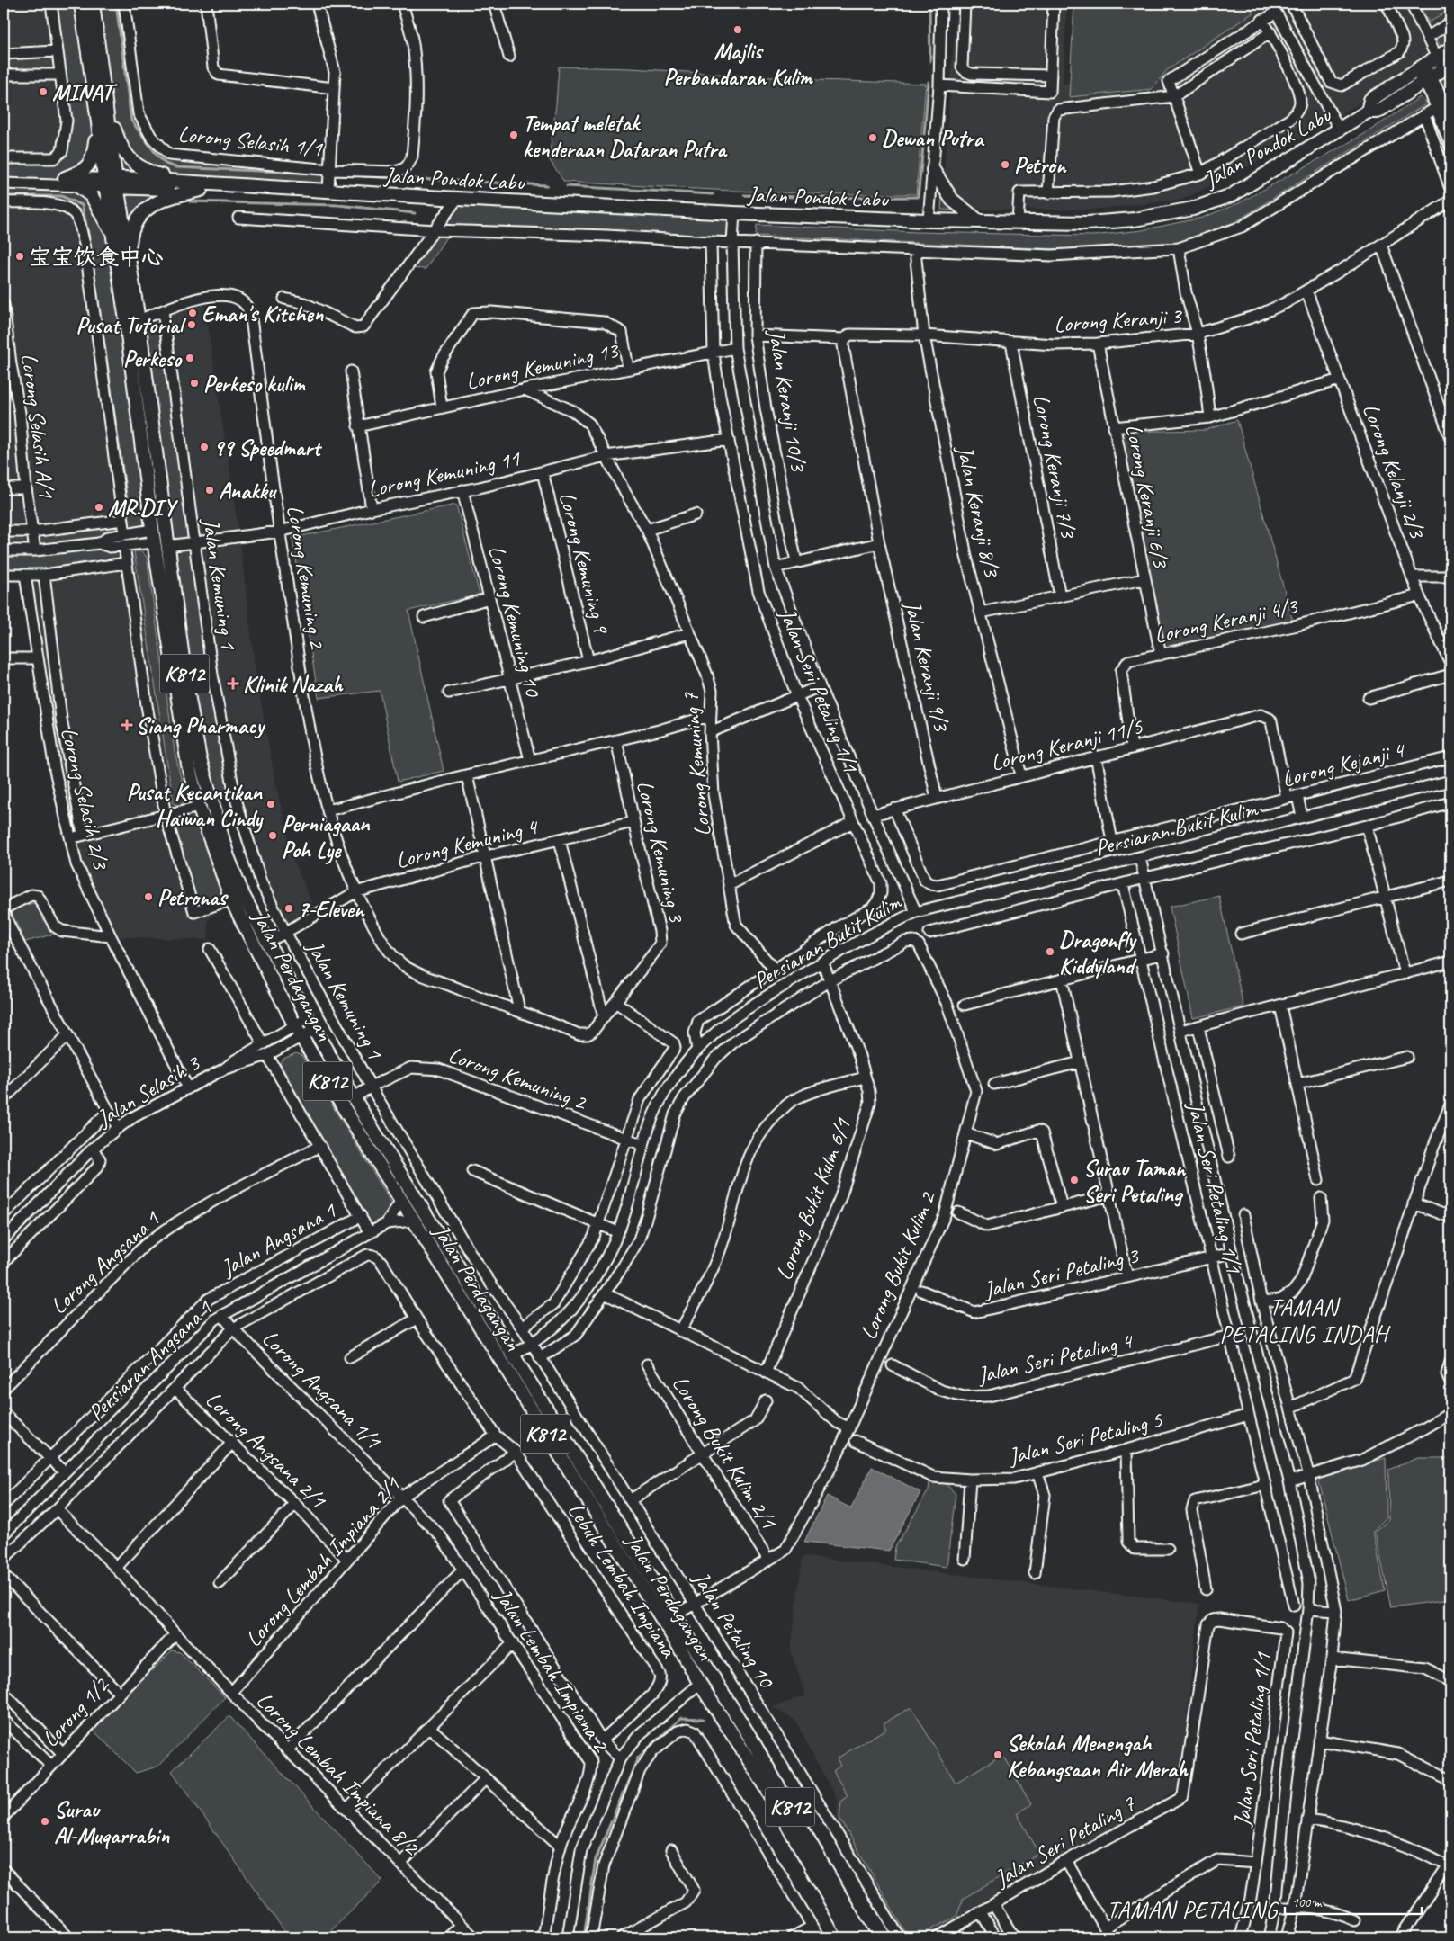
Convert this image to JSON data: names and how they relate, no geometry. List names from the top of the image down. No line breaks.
{"streets":{"main road":["Jalan Pondok Labu","K812","Jalan Perdagangan"],"street":["Lorong Selasih 1/1","Lorong Keranji 3","Lorong Kemuning 13","Jalan Keranji 10/3","Lorong Selasih A/1","Lorong Keranji 7/3","Lorong Kelanji 2/3","Lorong Kemuning 11","Lorong Keranji 6/3","Jalan Keranji 8/3","Lorong Kemuning 9","Lorong Kemuning 2","Jalan Kemuning 1","Lorong Keranji 4/3","Lorong Kemuning 10","Jalan Keranji 9/3","Jalan Seri Petaling 1/1","Lorong Keranji 11/5","Lorong Kejanji 4","Lorong Kemuning 7","Lorong Selasih 2/3","Persiaran Bukit Kulim","Lorong Kemuning 4","Lorong Kemuning 3","Jalan Selasih 3","Lorong Bukit Kulm 6/1","Jalan Angsana 1","Lorong Angsana 1","Lorong Bukit Kulim 2","Jalan Seri Petaling 3","Jalan Seri Petaling 4","Persiaran Angsana 1","Lorong Angsana 1/1","Jalan Seri Petaling 5","Lorong Angsana 2/1","Lorong Bukit Kulim 2/1","Lorong Lembah Impiana 2/1","Lebuh Lembah Impiana","Jalan Petaling 10","Jalan Lembah Impiana 2","Lorong 1/2","Lorong Lembah Impiana 8/2","Jalan Seri Petaling 7"]},"crossings":[["Jalan Pondok Labu","Jalan Perdagangan"],["Lorong Keranji 3","Jalan Keranji 10/3"],["Lorong Keranji 3","Lorong Keranji 7/3"],["Lorong Keranji 3","Lorong Kelanji 2/3"],["Lorong Keranji 3","Lorong Keranji 6/3"],["Lorong Keranji 3","Jalan Keranji 8/3"],["Lorong Keranji 3","Jalan Keranji 9/3"],["Lorong Kemuning 13","Jalan Seri Petaling 1/1"],["Lorong Kemuning 13","Lorong Kemuning 7"],["Lorong Kelanji 2/3","Lorong Keranji 4/3"],["Lorong Kemuning 11","Lorong Kemuning 9"],["Lorong Kemuning 11","Lorong Kemuning 2"],["Lorong Kemuning 11","Jalan Kemuning 1"],["Lorong Kemuning 11","Lorong Kemuning 10"],["Lorong Kemuning 11","Jalan Seri Petaling 1/1"],["Lorong Kemuning 11","Lorong Kemuning 7"],["Lorong Kemuning 11","Jalan Perdagangan"],["Lorong Keranji 6/3","Lorong Keranji 4/3"],["Jalan Keranji 8/3","Lorong Keranji 11/5"],["Lorong Kemuning 2","Jalan Kemuning 1"],["Lorong Kemuning 2","Persiaran Bukit Kulim"],["Lorong Kemuning 2","Lorong Kemuning 4"],["Lorong Kemuning 2","Lorong Kemuning 3"],["Lorong Kemuning 2","Jalan Perdagangan"],["Jalan Kemuning 1","Persiaran Bukit Kulim"],["Jalan Kemuning 1","Lorong Kemuning 4"],["Jalan Kemuning 1","Jalan Petaling 10"],["Lorong Keranji 4/3","Lorong Keranji 11/5"],["Jalan Keranji 9/3","Lorong Keranji 11/5"],["Jalan Seri Petaling 1/1","Lorong Kemuning 7"],["Jalan Seri Petaling 1/1","Persiaran Bukit Kulim"],["Jalan Seri Petaling 1/1","Jalan Seri Petaling 3"],["Jalan Seri Petaling 1/1","Jalan Seri Petaling 4"],["Jalan Seri Petaling 1/1","Jalan Seri Petaling 5"],["Jalan Seri Petaling 1/1","Jalan Seri Petaling 7"],["Lorong Keranji 11/5","Lorong Kejanji 4"],["Lorong Selasih 2/3","Jalan Selasih 3"],["Persiaran Bukit Kulim","Jalan Perdagangan"],["Persiaran Bukit Kulim","Lorong Bukit Kulm 6/1"],["Persiaran Bukit Kulim","Jalan Petaling 10"],["Lorong Kemuning 4","Lorong Kemuning 3"],["Lorong Kemuning 4","Jalan Perdagangan"],["Jalan Perdagangan","Jalan Selasih 3"],["Jalan Perdagangan","Lorong Bukit Kulim 2"],["Jalan Perdagangan","Persiaran Angsana 1"],["Lorong Bukit Kulm 6/1","Lorong Bukit Kulim 2"],["Lorong Bukit Kulim 2","Lorong Bukit Kulim 2/1"],["Lorong Bukit Kulim 2","Jalan Petaling 10"],["Lorong Angsana 1/1","Lorong Angsana 2/1"],["Lorong Angsana 1/1","Lorong Lembah Impiana 2/1"],["Lorong Angsana 1/1","Lebuh Lembah Impiana"],["Lorong Angsana 1/1","Jalan Lembah Impiana 2"],["Lorong Angsana 1/1","Lorong Lembah Impiana 8/2"],["Lorong Angsana 2/1","Lorong Lembah Impiana 2/1"],["Lorong Lembah Impiana 2/1","Lebuh Lembah Impiana"],["Lorong Lembah Impiana 2/1","Jalan Lembah Impiana 2"],["Lorong Lembah Impiana 2/1","Lorong Lembah Impiana 8/2"],["Lorong 1/2","Lorong Lembah Impiana 8/2"]],"districts":["TAMAN PETALING INDAH","TAMAN PETALING"],"places":{"other":["Majlis Perbandaran Kulim","MINAT","Tempat meletak kenderaan Dataran Putra","Dewan Putra","Petron","宝宝饮食中心","Eman's Kitchen","Pusat Tutorial","Perkeso","Perkeso kulim","99 Speedmart","Anakku","MR.DIY","Pusat Kecantikan Haiwan Cindy","Perniagaan Poh Lye","Petronas","7-Eleven","Dragonfly Kiddyland","Surau Taman Seri Petaling","Sekolah Menengah Kebangsaan Air Merah","Surau Al-Muqarrabin"],"health":["Klinik Nazah","Siang Pharmacy"]},"scale_bar":"100 m"}
